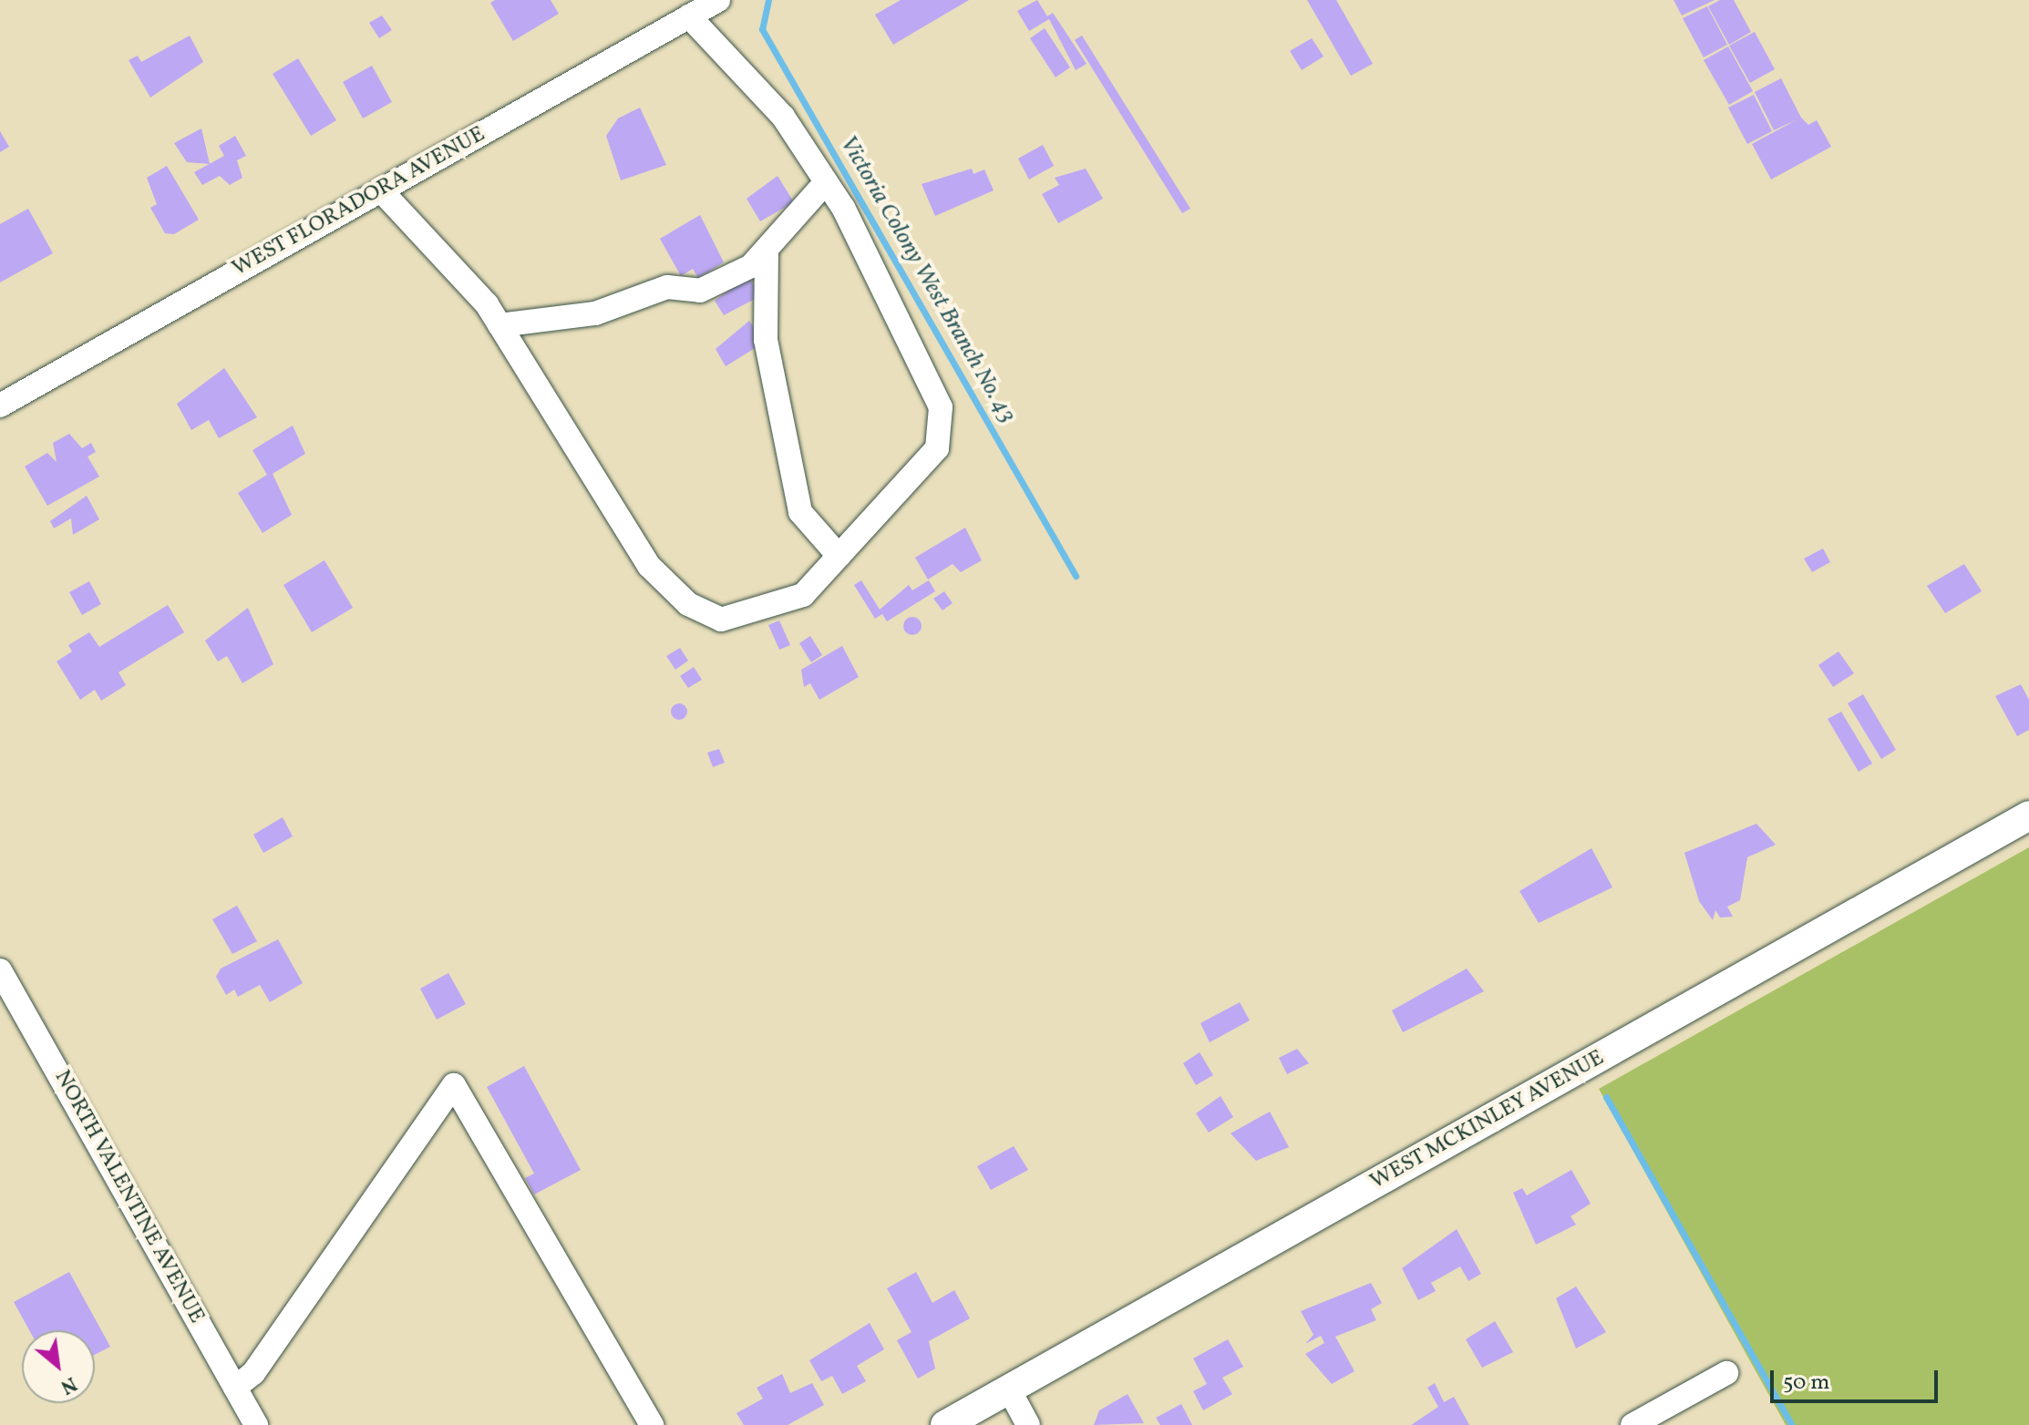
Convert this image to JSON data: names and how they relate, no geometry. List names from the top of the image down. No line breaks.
{"streets":{"main road":["WEST MCKINLEY AVENUE"],"street":["WEST FLORADORA AVENUE","NORTH VALENTINE AVENUE"]},"water":["Victoria Colony West Branch No. 43"],"scale_bar":"50 m","north":"bottom right"}
